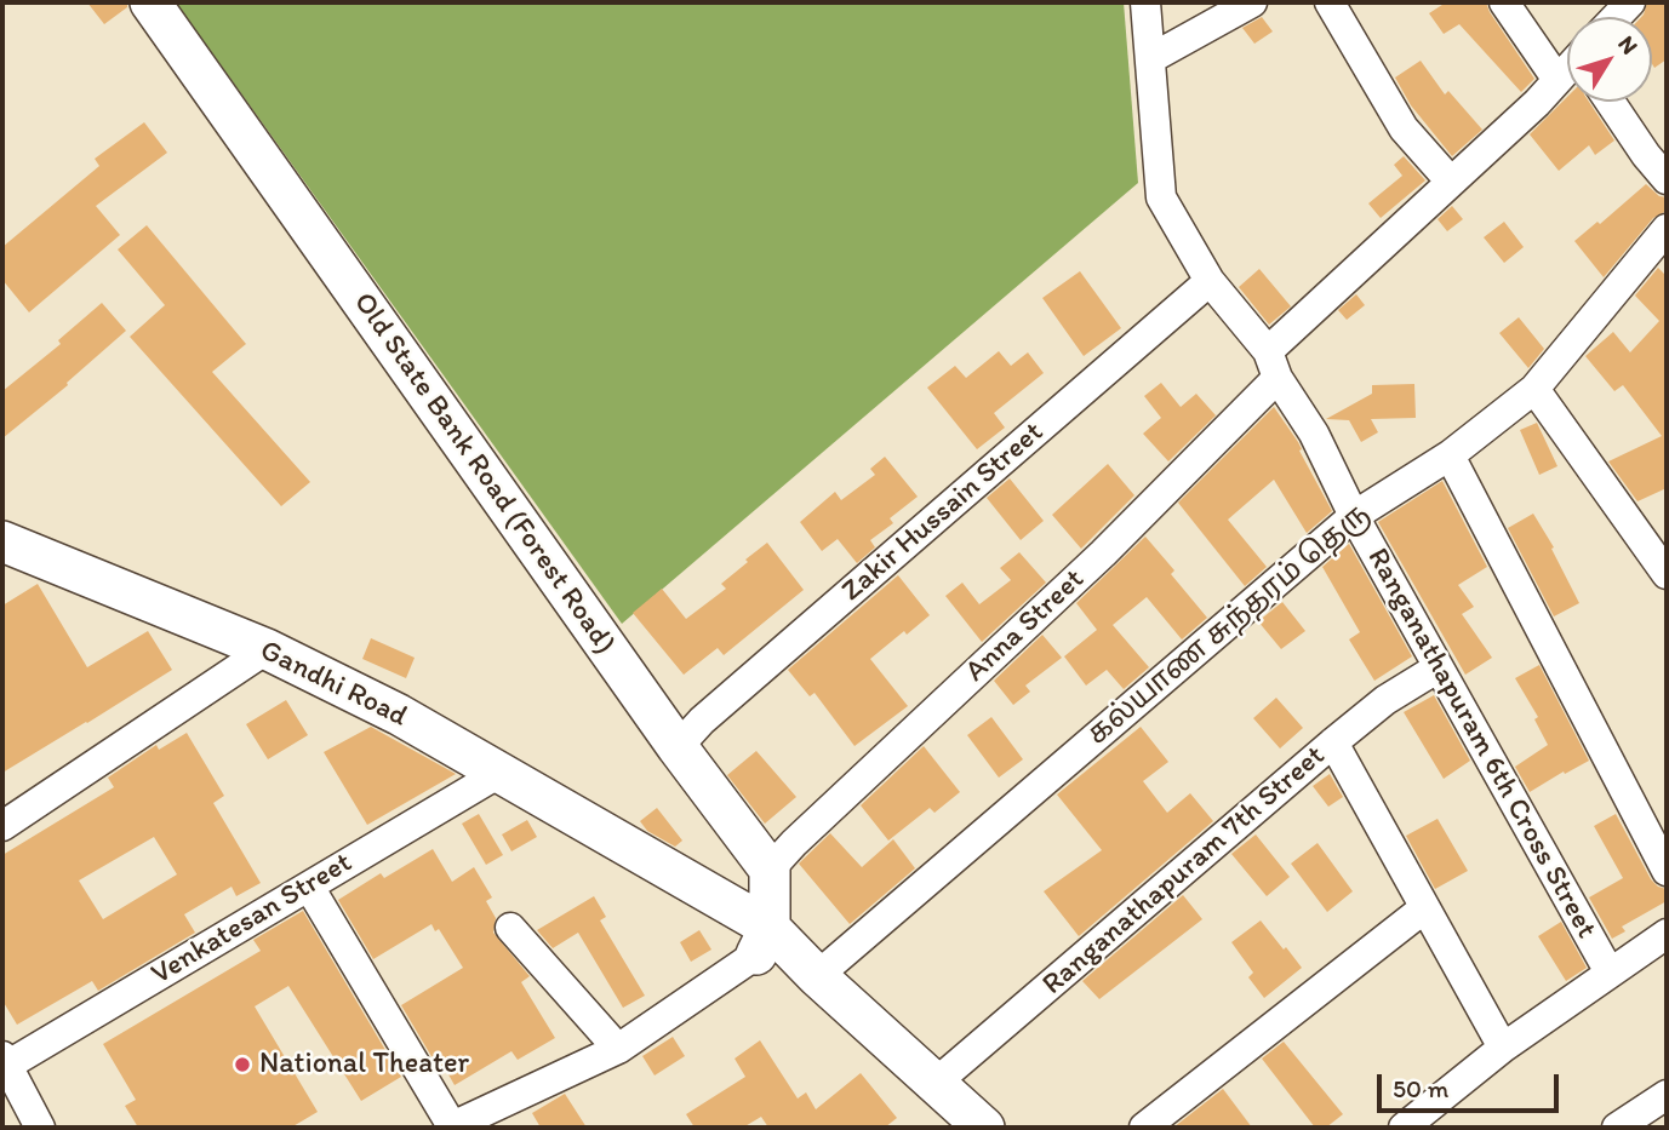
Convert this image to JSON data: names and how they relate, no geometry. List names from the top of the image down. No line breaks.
{"streets":{"main road":["Old State Bank Road (Forest Road)","Gandhi Road"],"street":["Zakir Hussain Street","கல்யாண சுந்தரம் தெரு","Anna Street","Ranganathapuram 6th Cross Street","Ranganathapuram 7th Street","Venkatesan Street"]},"crossings":[["Old State Bank Road (Forest Road)","Zakir Hussain Street"],["Old State Bank Road (Forest Road)","Anna Street"],["Zakir Hussain Street","Ranganathapuram 6th Cross Street"],["கல்யாண சுந்தரம் தெரு","Gandhi Road"],["கல்யாண சுந்தரம் தெரு","Ranganathapuram 6th Cross Street"],["Anna Street","Ranganathapuram 6th Cross Street"],["Gandhi Road","Ranganathapuram 7th Street"],["Gandhi Road","Venkatesan Street"],["Ranganathapuram 6th Cross Street","Ranganathapuram 7th Street"]],"places":["National Theater"],"scale_bar":"50 m","north":"top right"}
